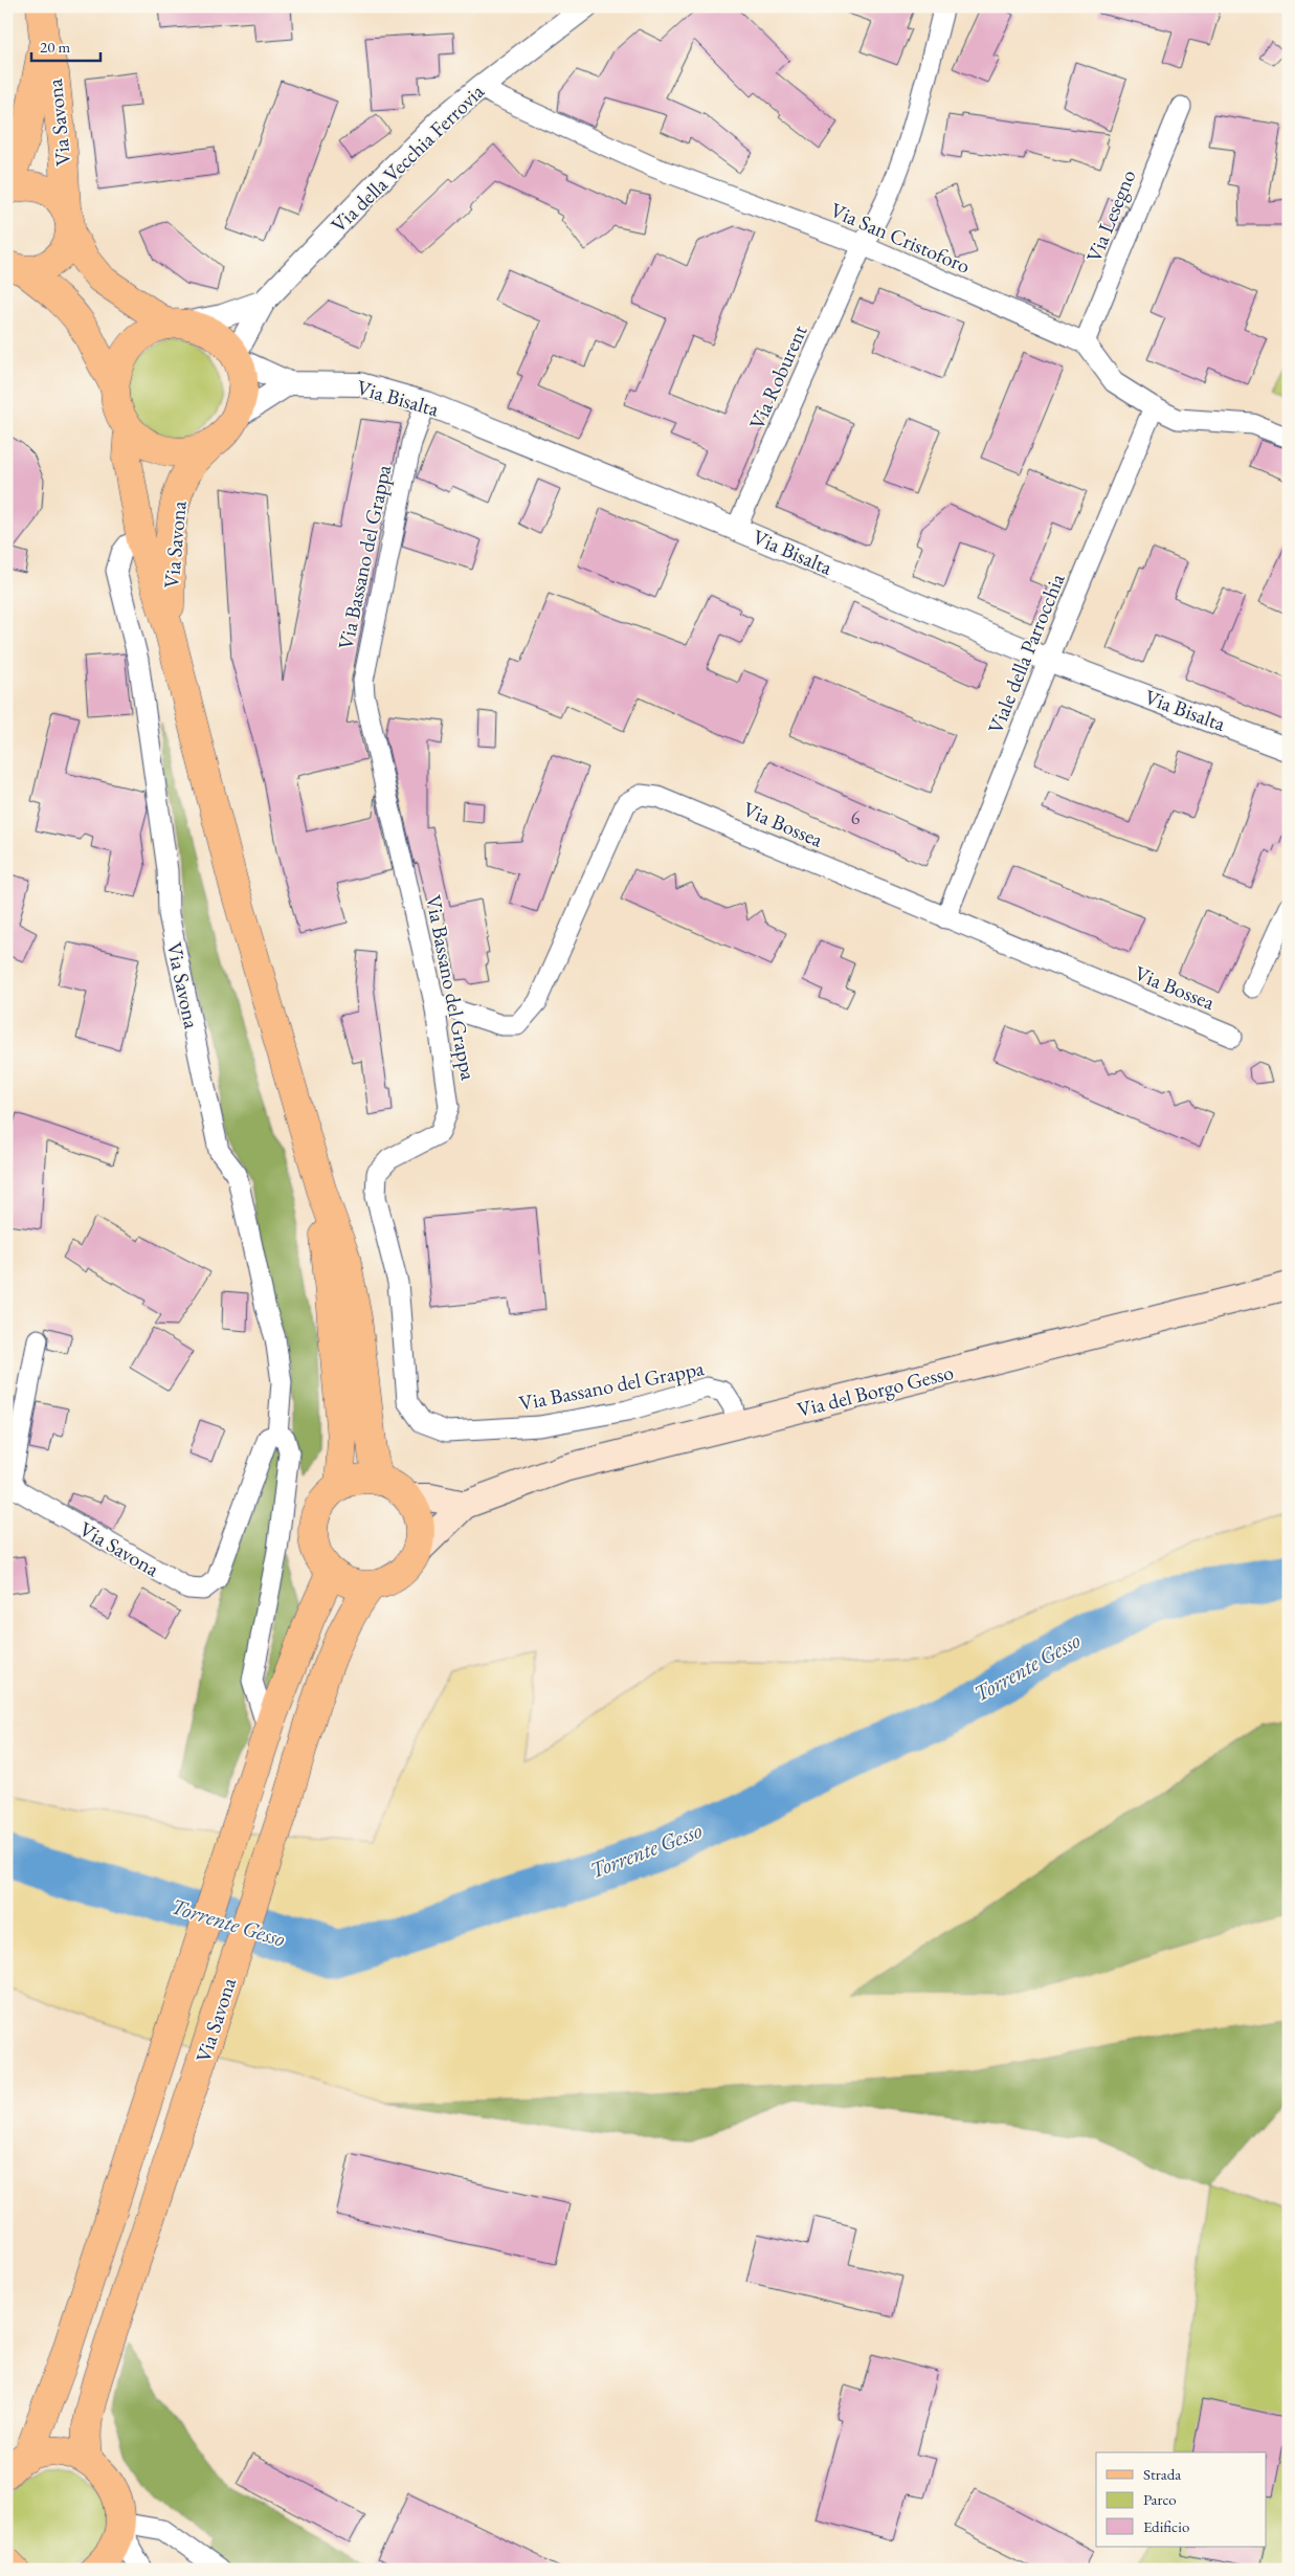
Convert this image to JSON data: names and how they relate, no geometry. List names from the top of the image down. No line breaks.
{"streets":{"main road":["Via Savona","Via del Borgo Gesso"],"street":["Via della Vecchia Ferrovia","Via Lesegno","Via San Cristoforo","Via Roburent","Via Bisalta","Via Bassano del Grappa","Viale della Parrocchia","Via Bossea"]},"crossings":[["Via Savona","Via della Vecchia Ferrovia"],["Via Savona","Via Bisalta"],["Via Savona","Via del Borgo Gesso"],["Via della Vecchia Ferrovia","Via San Cristoforo"],["Via della Vecchia Ferrovia","Via Bisalta"],["Via Lesegno","Via San Cristoforo"],["Via San Cristoforo","Via Roburent"],["Via Roburent","Via Bisalta"],["Via Bisalta","Via Bassano del Grappa"],["Via Bisalta","Viale della Parrocchia"],["Via Bassano del Grappa","Via Bossea"],["Via Bassano del Grappa","Via del Borgo Gesso"],["Viale della Parrocchia","Via Bossea"]],"water":["Torrente Gesso"],"house_numbers":["6"],"legend":["Strada","Parco","Edificio"],"scale_bar":"20 m"}
